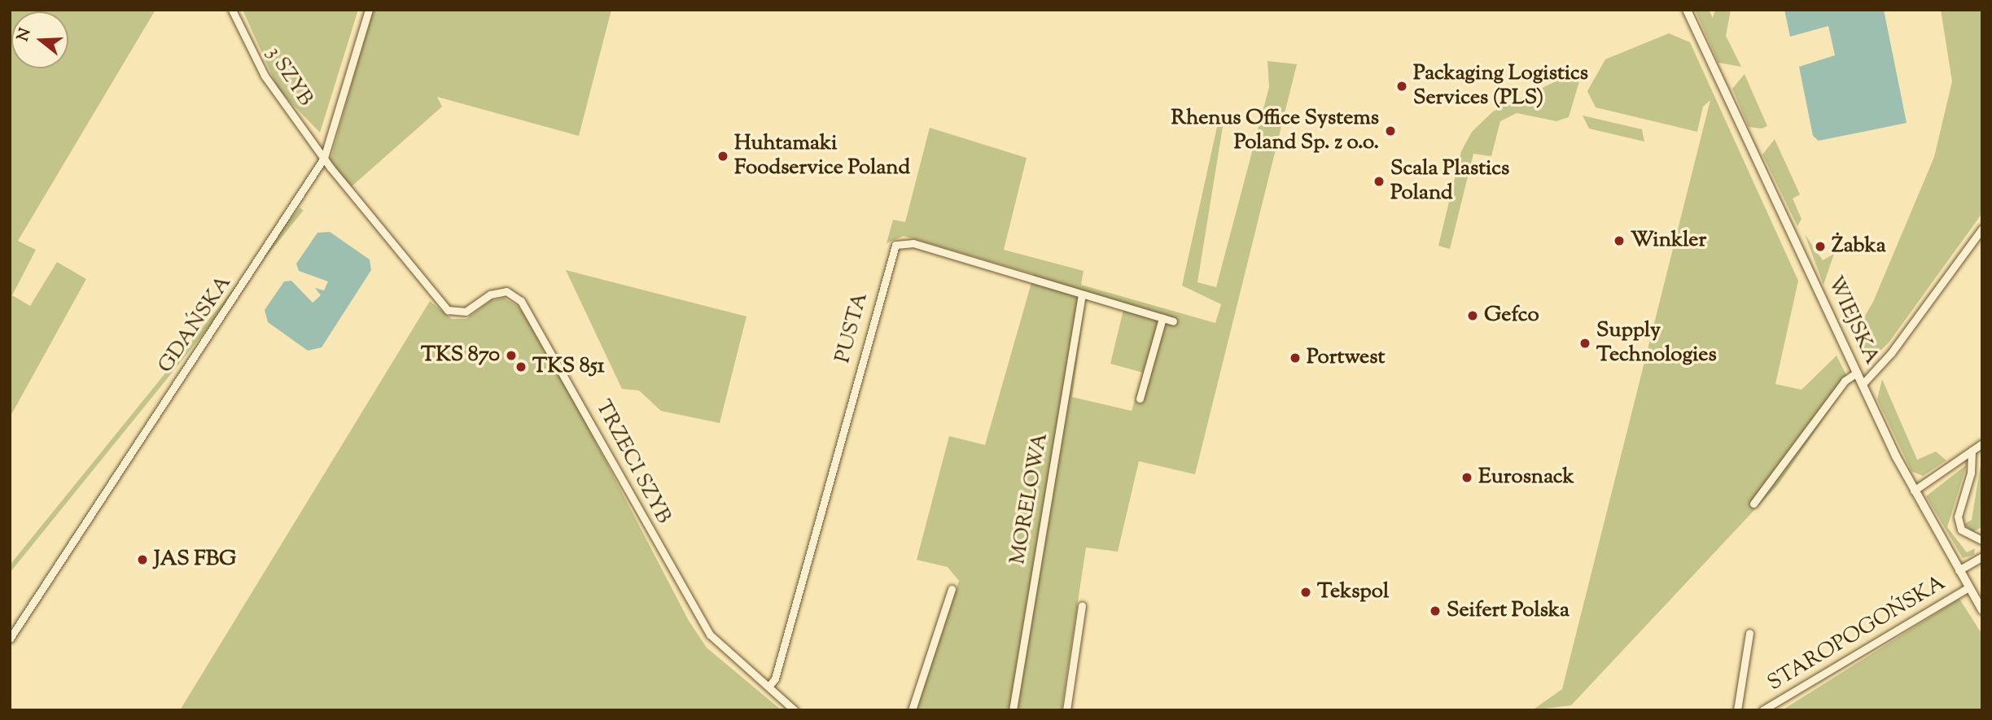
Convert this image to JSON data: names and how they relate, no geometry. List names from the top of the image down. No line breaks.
{"streets":{"street":["3 SZYB","WIEJSKA","GDAŃSKA","PUSTA","TRZECI SZYB","MORELOWA","STAROPOGOŃSKA"]},"crossings":[["3 SZYB","GDAŃSKA"],["3 SZYB","TRZECI SZYB"],["WIEJSKA","STAROPOGOŃSKA"],["GDAŃSKA","TRZECI SZYB"],["PUSTA","TRZECI SZYB"],["PUSTA","MORELOWA"]],"places":["Packaging Logistics Services (PLS)","Rhenus Office Systems Poland Sp. z o.o.","Huhtamaki Foodservice Poland","Scala Plastics Poland","Winkler","Żabka","Gefco","Supply Technologies","TKS 870","Portwest","TKS 851","Eurosnack","JAS FBG","Tekspol","Seifert Polska"],"north":"left"}
